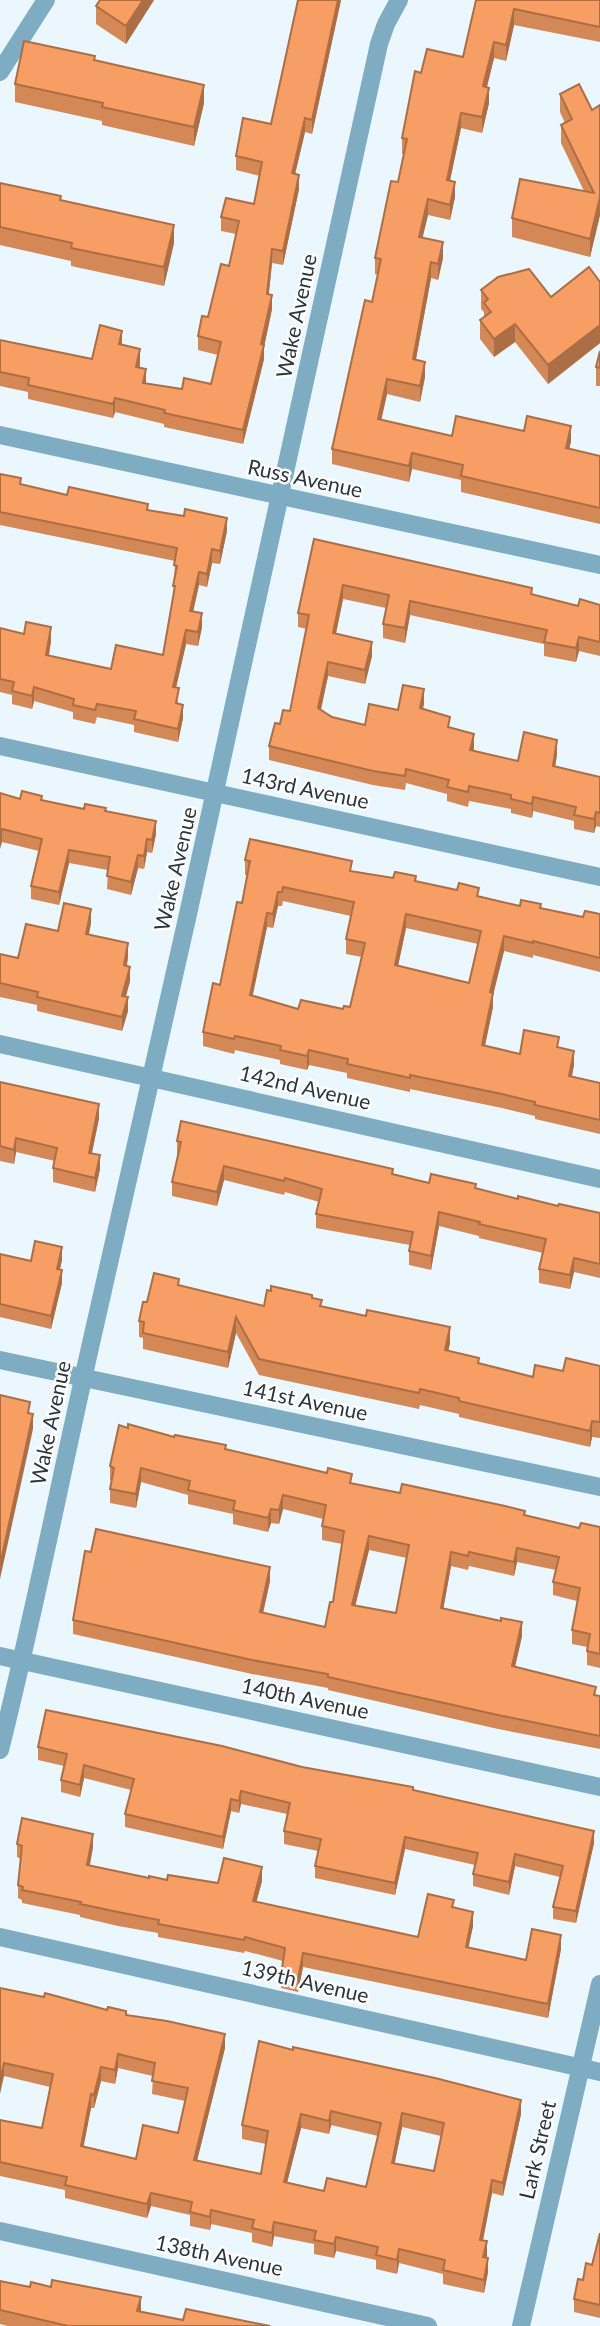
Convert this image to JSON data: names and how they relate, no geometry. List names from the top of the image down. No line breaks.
{"streets":{"street":["Wake Avenue","Russ Avenue","143rd Avenue","142nd Avenue","141st Avenue","140th Avenue","139th Avenue","Lark Street","138th Avenue"]},"crossings":[["Wake Avenue","Russ Avenue"],["Wake Avenue","143rd Avenue"],["Wake Avenue","142nd Avenue"],["Wake Avenue","141st Avenue"],["Wake Avenue","140th Avenue"],["139th Avenue","Lark Street"]]}
